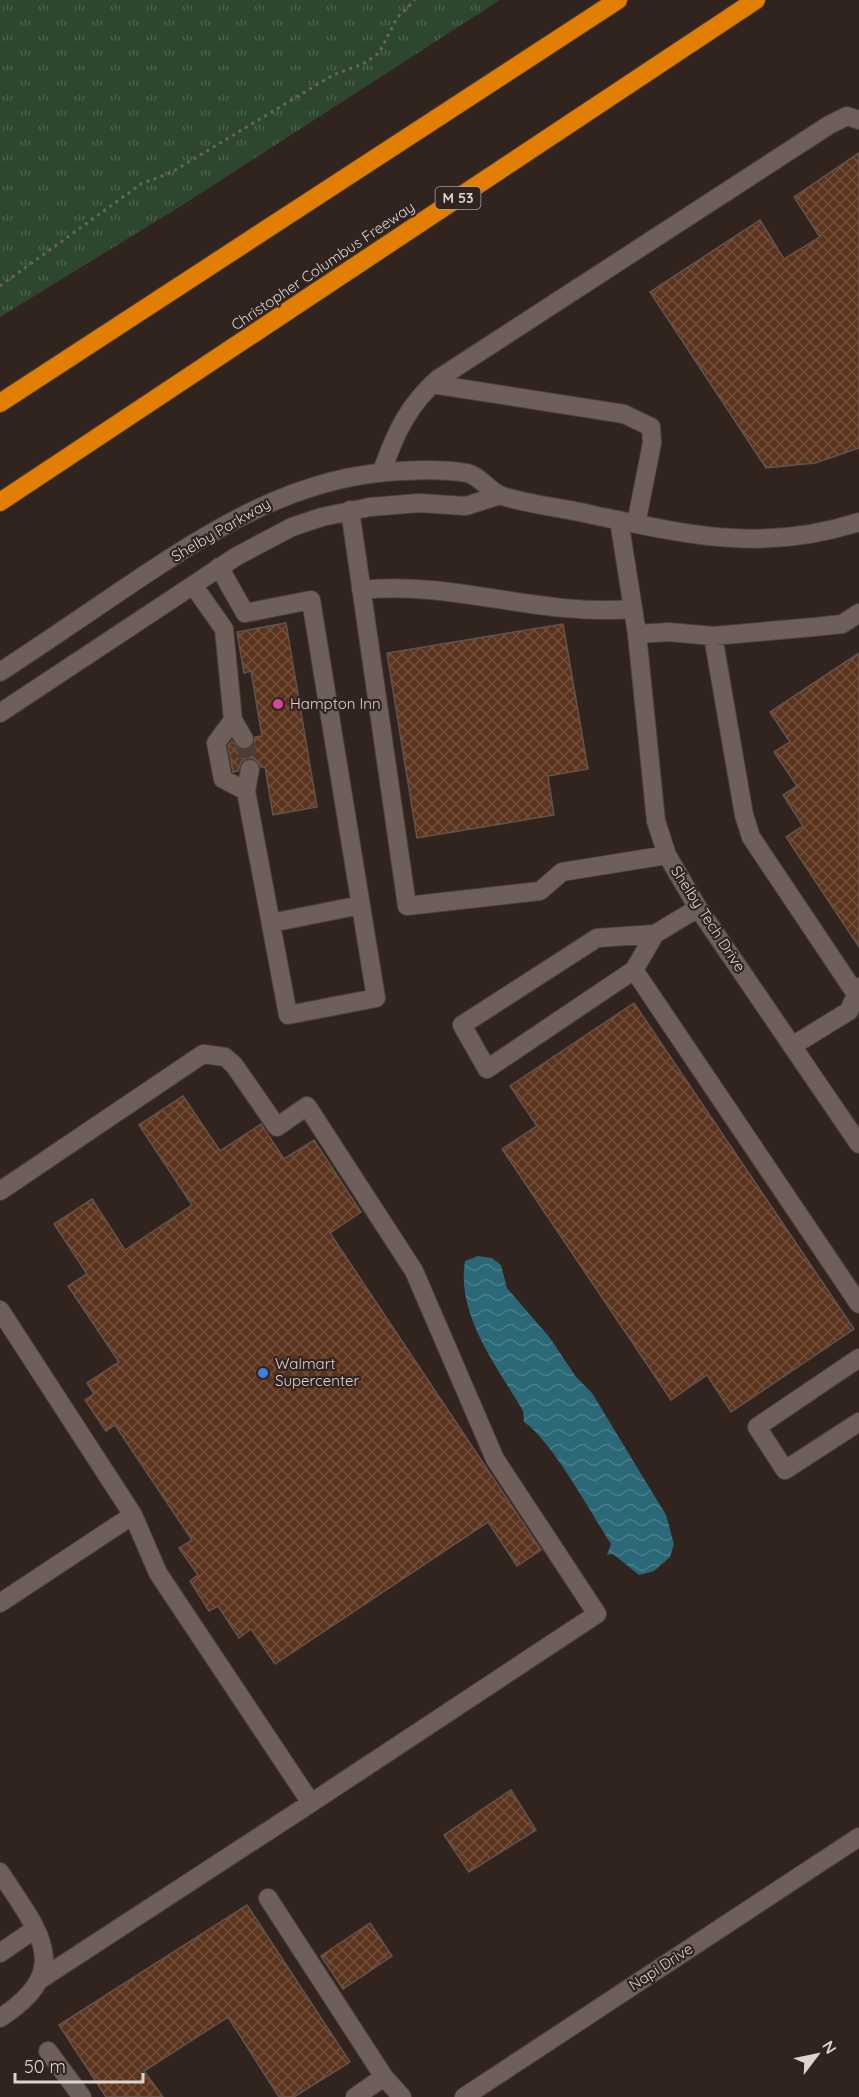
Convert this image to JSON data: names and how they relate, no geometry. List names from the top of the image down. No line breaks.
{"streets":{"highway":["M 53","Christopher Columbus Freeway"],"street":["Shelby Parkway","Shelby Tech Drive","Napi Drive"]},"crossings":[["Shelby Parkway","Shelby Tech Drive"]],"places":["Hampton Inn","Walmart Supercenter"],"scale_bar":"50 m","north":"top right"}
